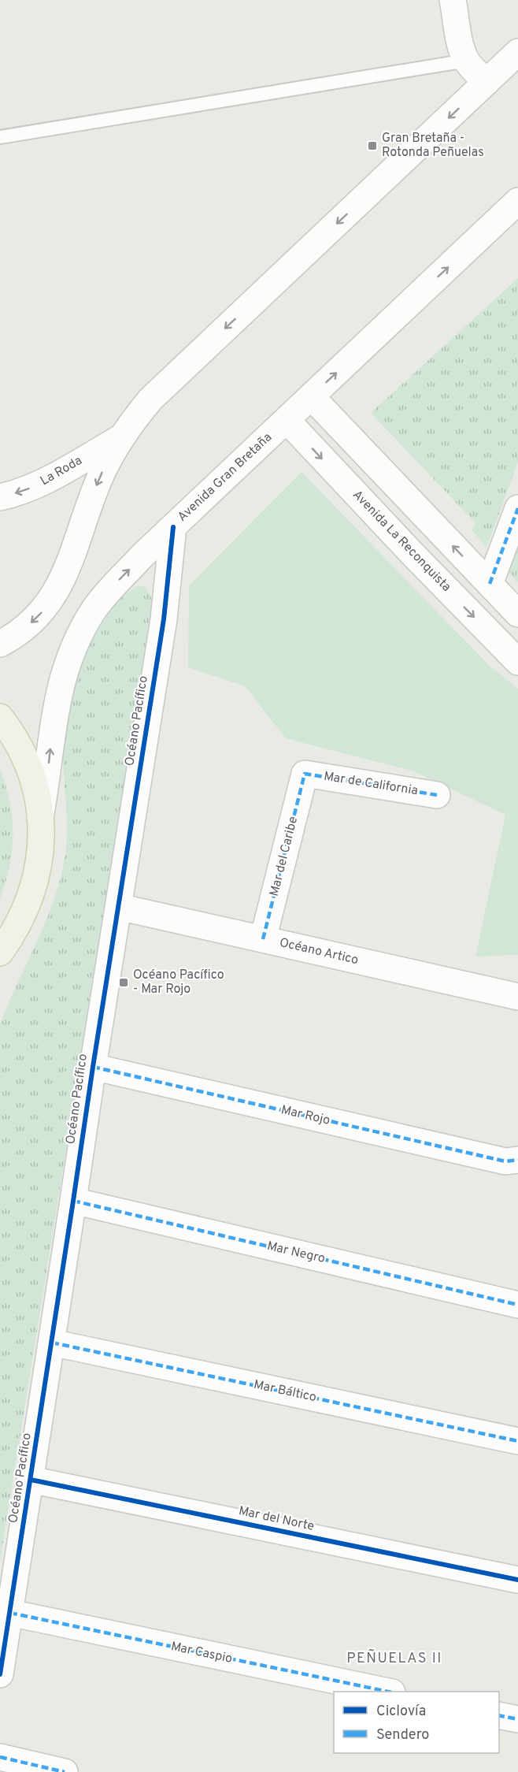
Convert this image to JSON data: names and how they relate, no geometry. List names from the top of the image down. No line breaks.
{"streets":{"street":["La Roda","Avenida Gran Bretaña","Avenida La Reconquista","Océano Pacífico","Mar de California","Mar del Caribe","Océano Artico","Mar Rojo","Mar Negro","Mar Báltico","Mar del Norte","Mar Caspio"]},"crossings":[["Avenida Gran Bretaña","Avenida La Reconquista"],["Avenida Gran Bretaña","Océano Pacífico"],["Océano Pacífico","Océano Artico"],["Océano Pacífico","Mar Rojo"],["Océano Pacífico","Mar Negro"],["Océano Pacífico","Mar Báltico"],["Océano Pacífico","Mar del Norte"],["Océano Pacífico","Mar Caspio"],["Mar de California","Mar del Caribe"],["Mar del Caribe","Océano Artico"]],"one_way":["La Roda"],"districts":["PEÑUELAS II"],"places":{"transit":["Gran Bretaña - Rotonda Peñuelas","Océano Pacífico - Mar Rojo"]},"legend":["Ciclovía","Sendero"]}
